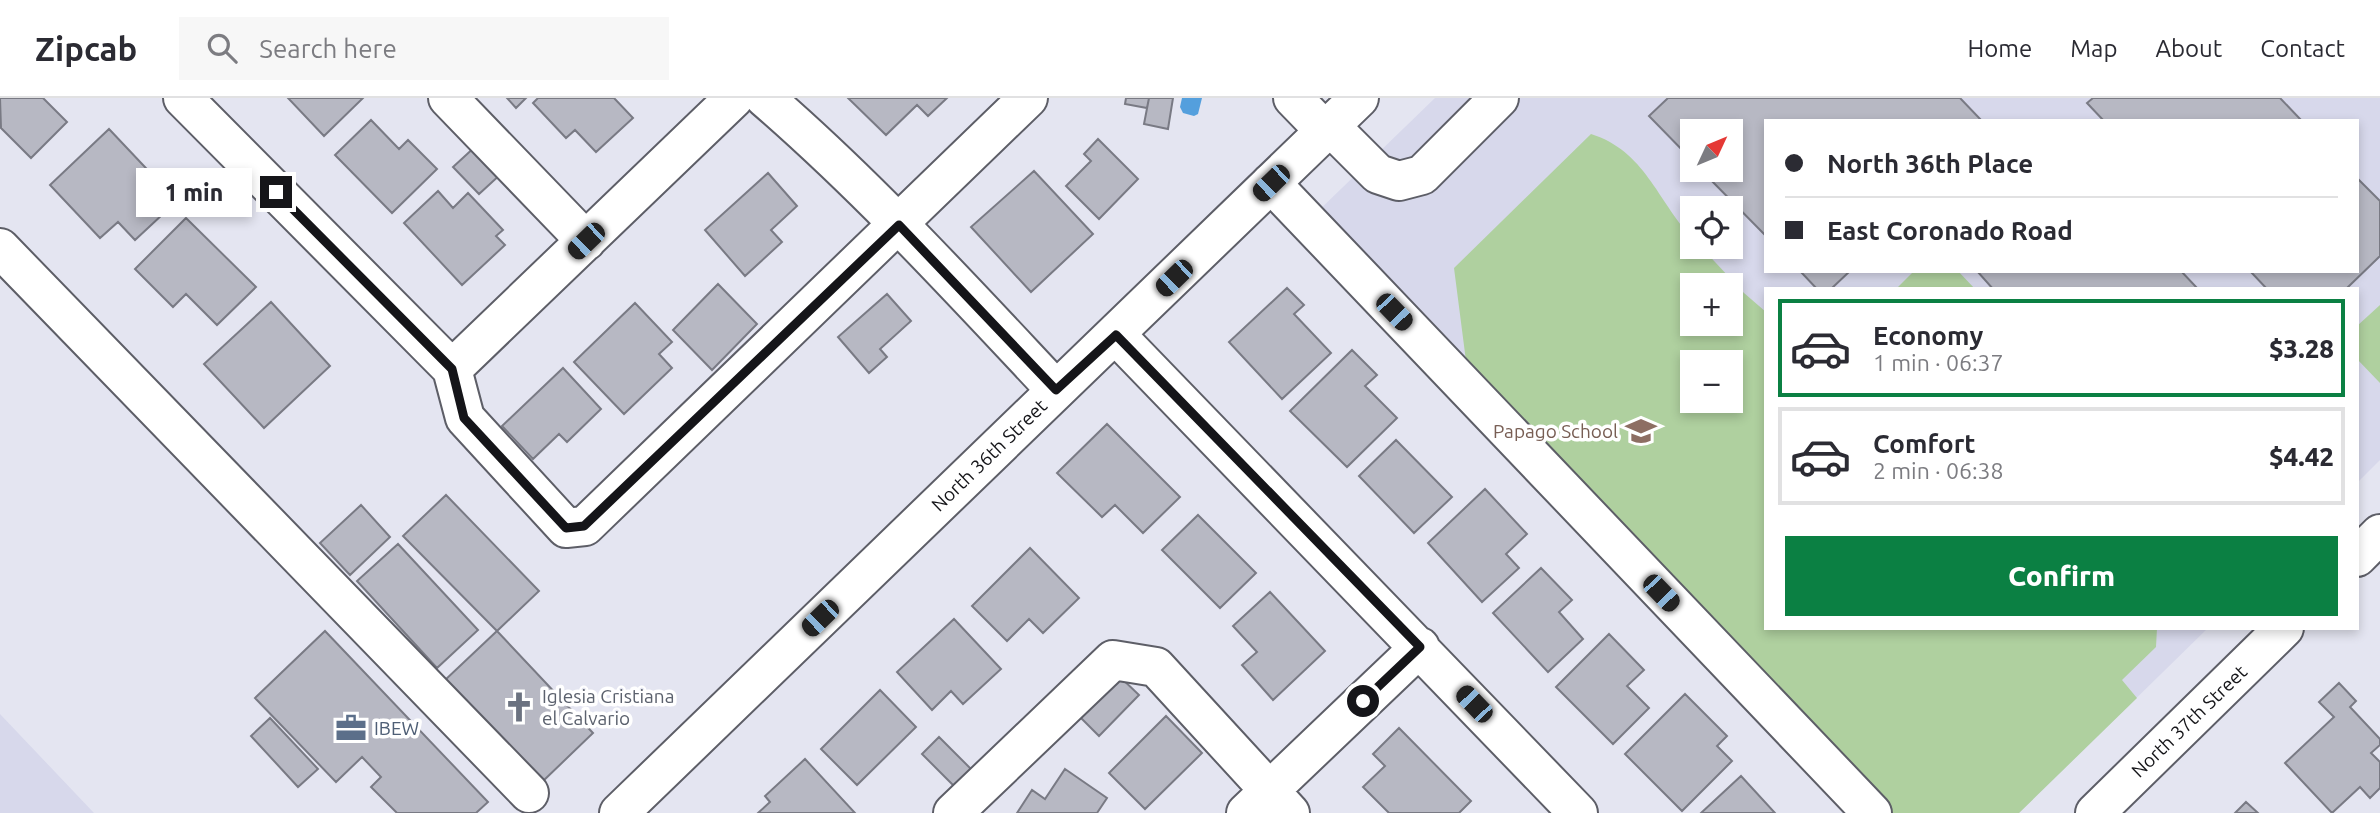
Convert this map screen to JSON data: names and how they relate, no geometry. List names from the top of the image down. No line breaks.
{"streets":{"street":["North 36th Street","North 37th Street"]},"places":{"school or university":["Papago School"],"church":["Iglesia Cristiana el Calvario"],"office":["IBEW"]},"north":"top right","page":{"header":"Zipcab","search":"Search here","nav":["Home","Map","About","Contact"],"map_buttons":["+","−"],"banner":["North 36th Place","East Coronado Road"],"bubble":"1 min","list":[{"name":"Economy","note":"1 min · 06:37","value":"$3.28"},{"name":"Comfort","note":"2 min · 06:38","value":"$4.42"}],"buttons":"Confirm"}}
